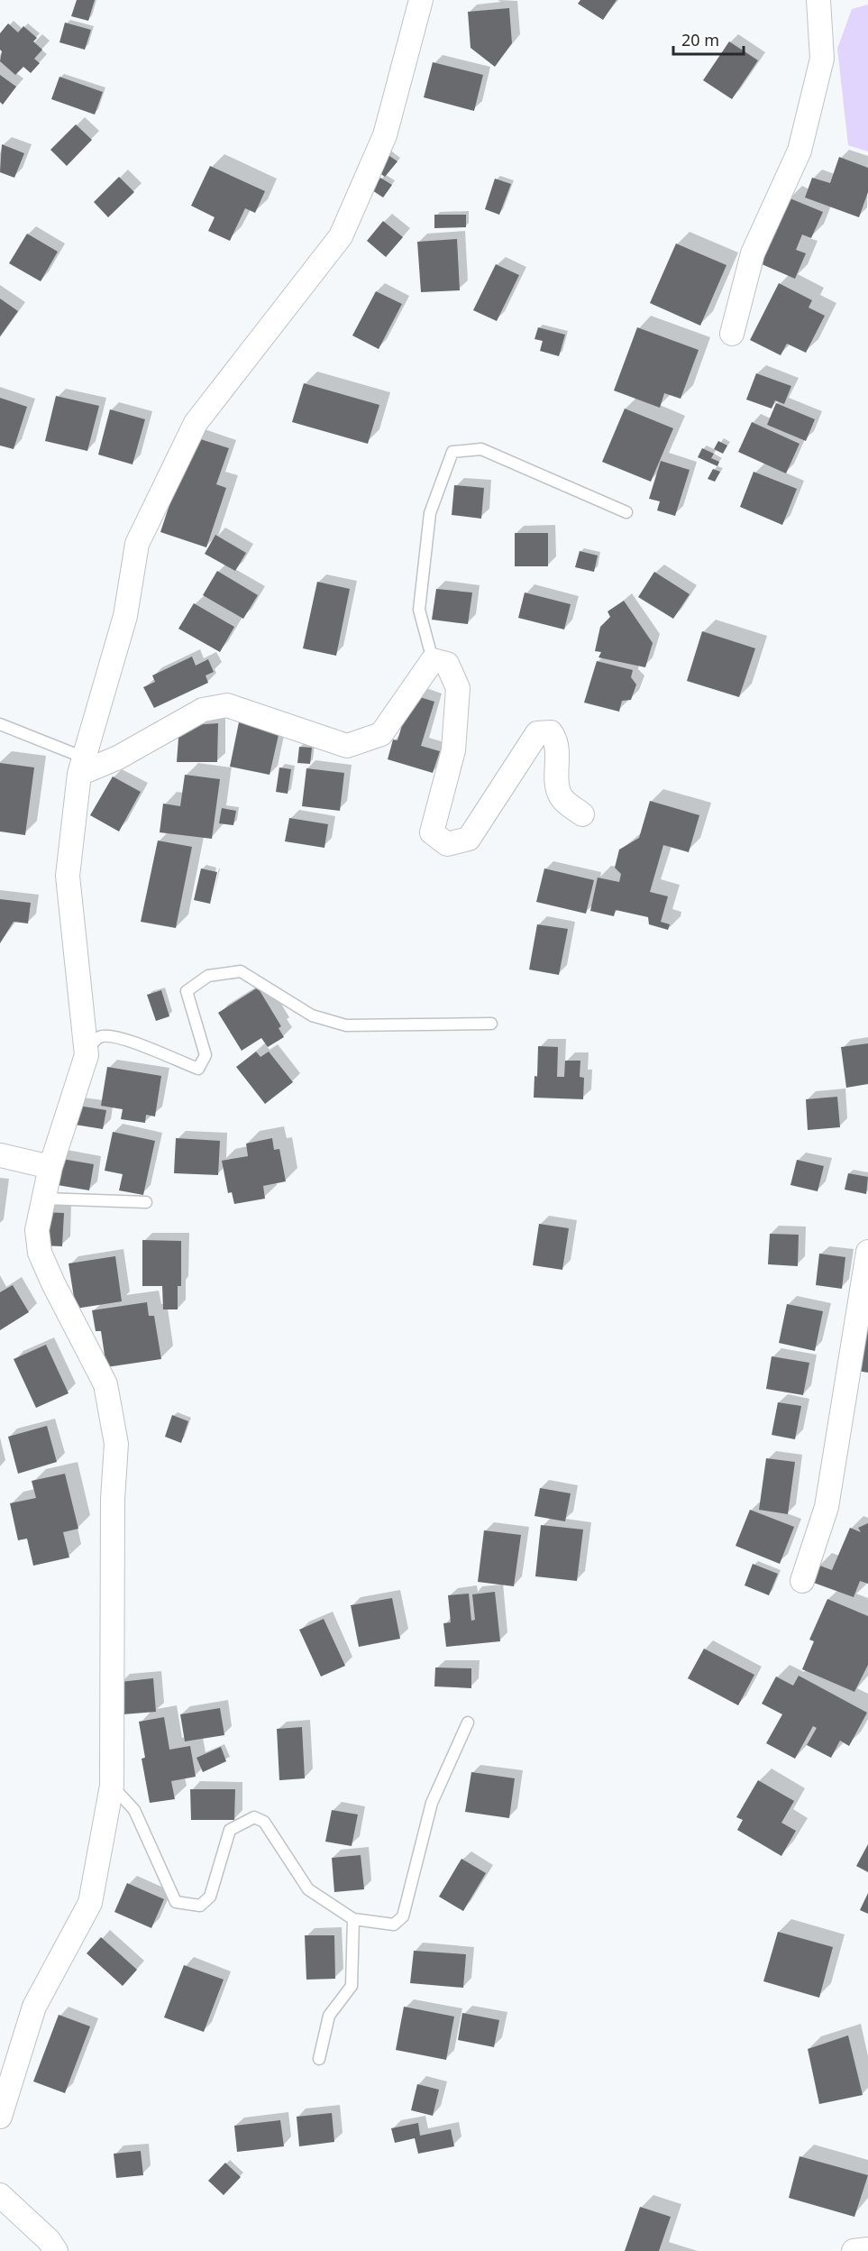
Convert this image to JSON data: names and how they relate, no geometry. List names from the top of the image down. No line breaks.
{"scale_bar":"20 m"}
